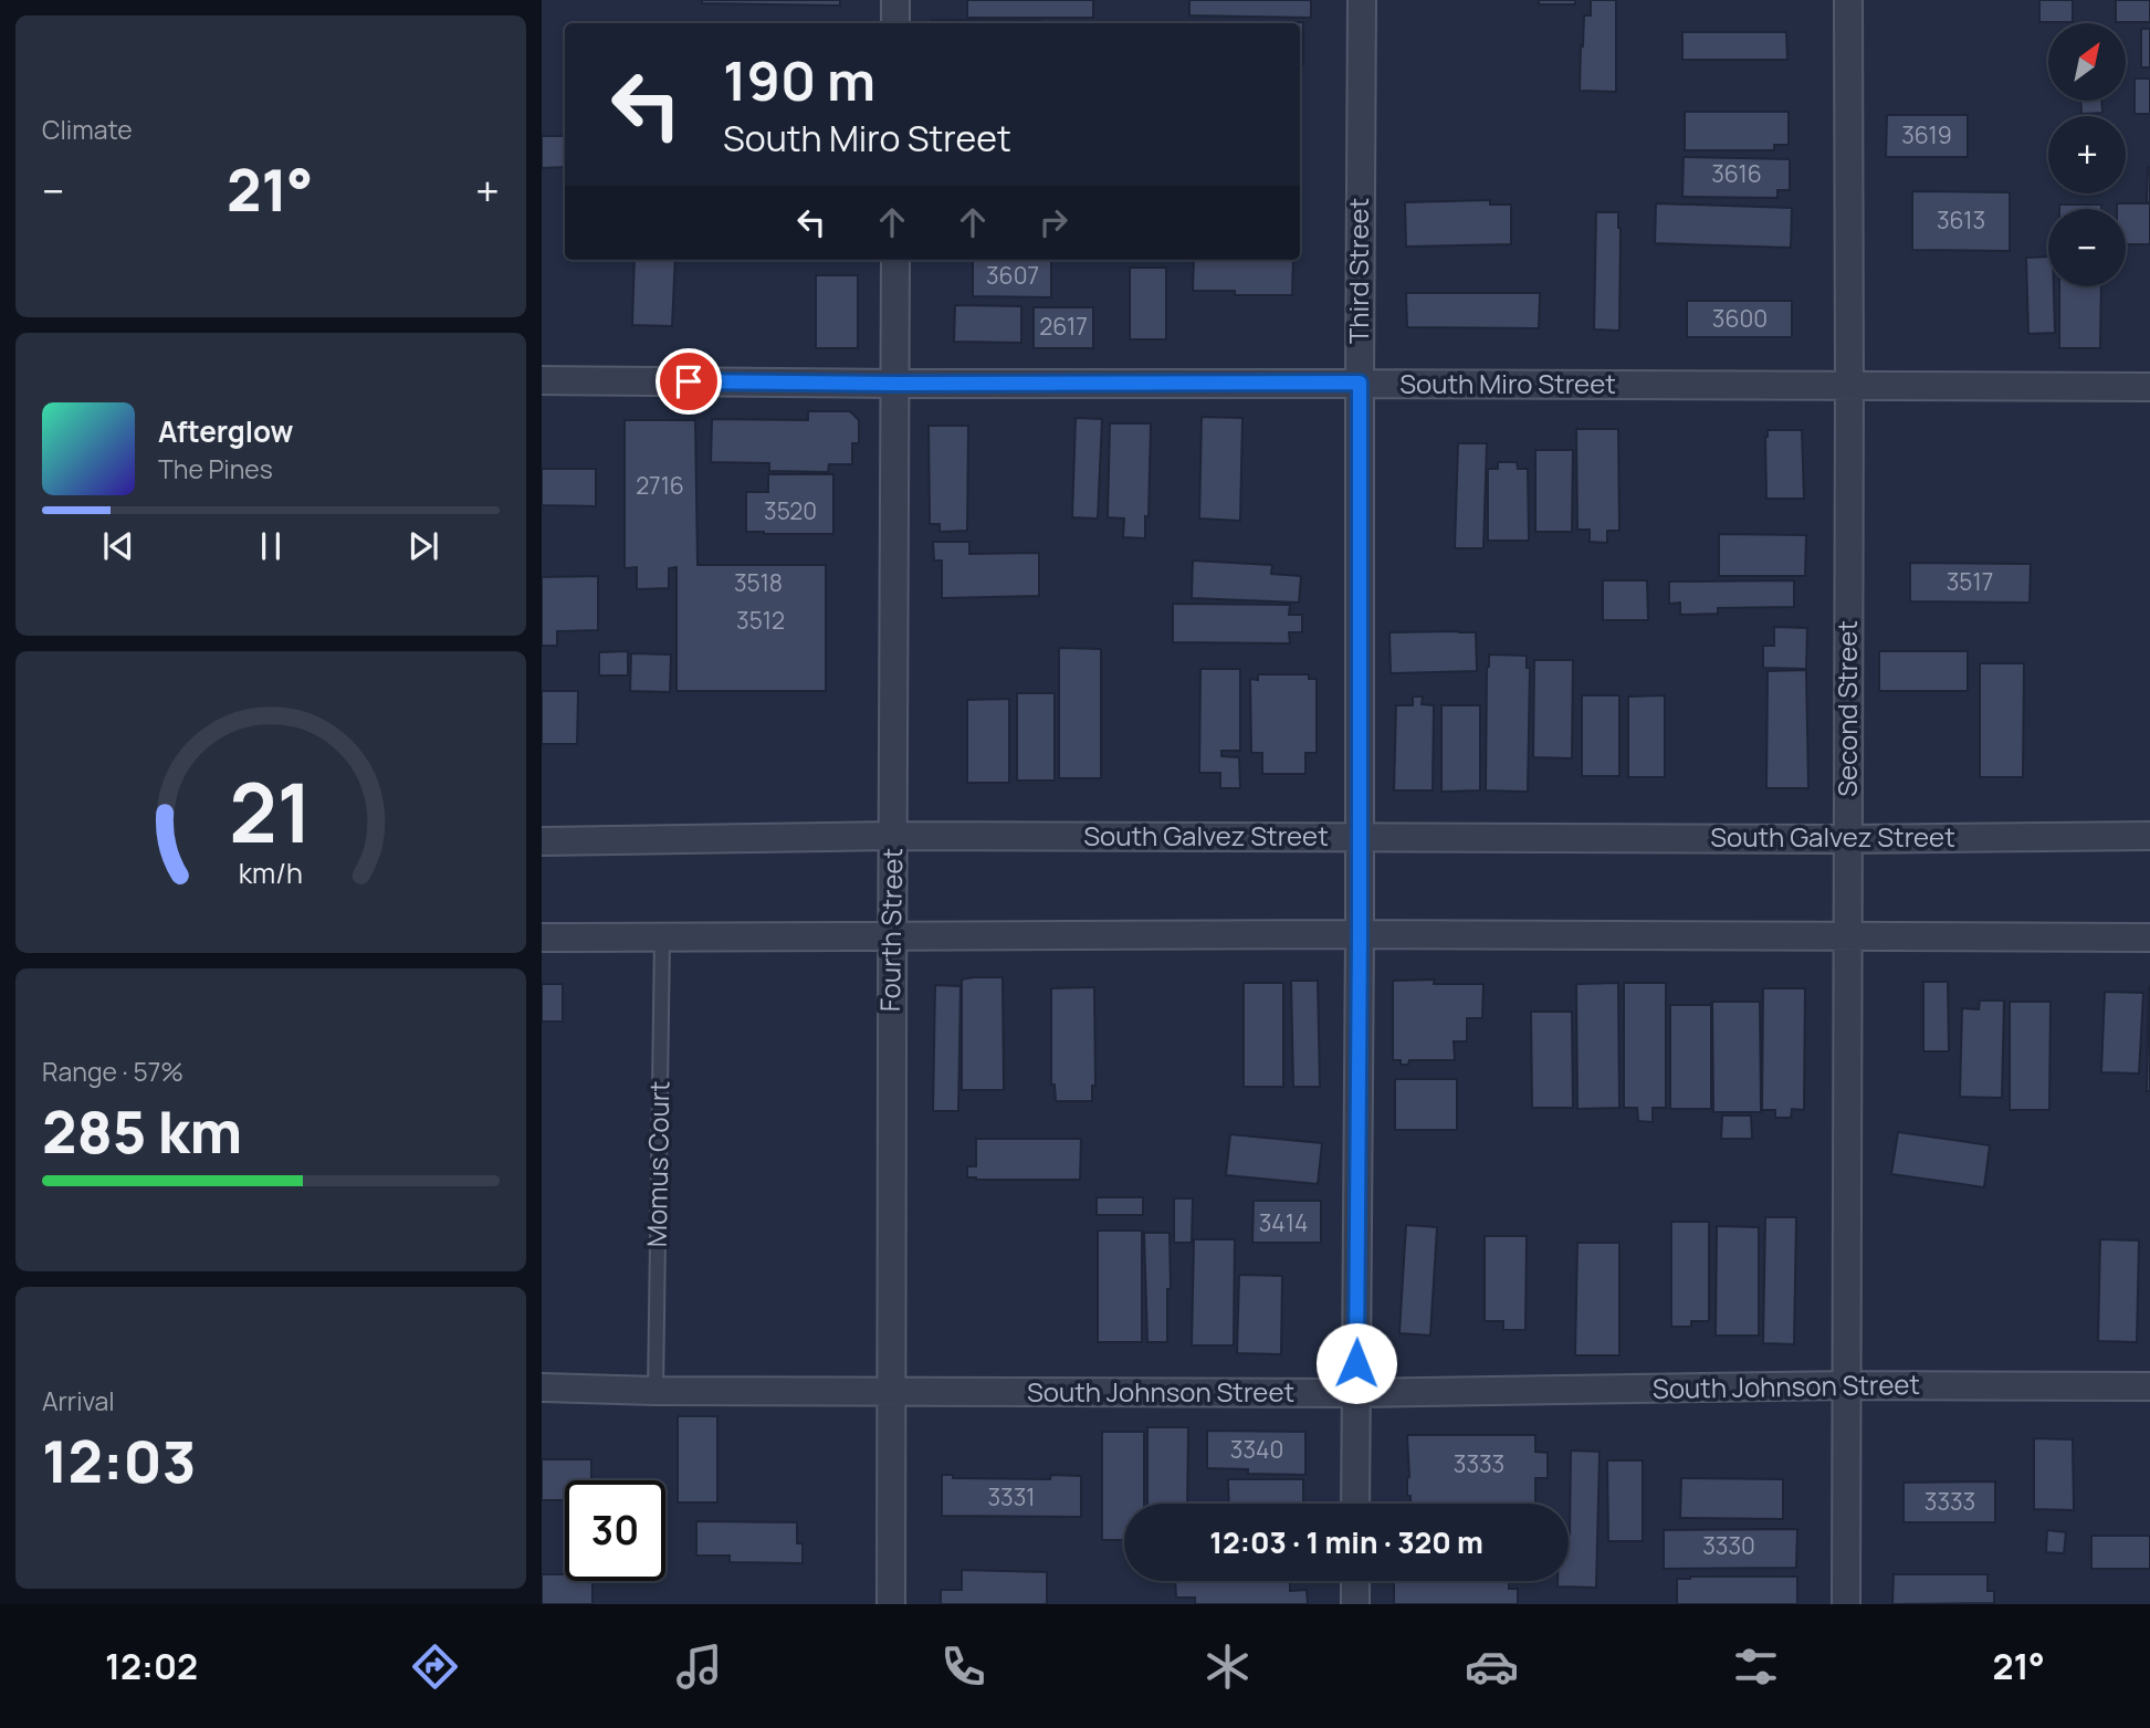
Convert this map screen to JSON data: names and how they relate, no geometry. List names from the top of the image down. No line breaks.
{"streets":{"street":["Third Street","South Miro Street","Second Street","South Galvez Street","Fourth Street","South Johnson Street"],"lane":["Momus Court"]},"crossings":[["Third Street","South Miro Street"],["Third Street","South Galvez Street"],["Third Street","South Johnson Street"],["South Miro Street","Second Street"],["South Miro Street","Fourth Street"],["Second Street","South Galvez Street"],["Second Street","South Johnson Street"],["South Galvez Street","Fourth Street"],["Fourth Street","South Johnson Street"],["Momus Court","South Johnson Street"]],"house_numbers":["3619","3616","3613","3607","3600","2617","2716","3520","3517","3518","3512","3414","3340","3333","3331","3333","3330"],"north":"top right","page":{"tile":["Climate",["Range · 57%","285 km"],["Arrival","12:03"]],"map_buttons":["+","−"],"turn":["190 m","South Miro Street"],"heat":["−","21°","+"],"song":["Afterglow","The Pines"],"limit":"30","trip":"12:03 · 1 min · 320 m","tabs":["12:02","21°"],"gauge":["21","km/h"]}}
